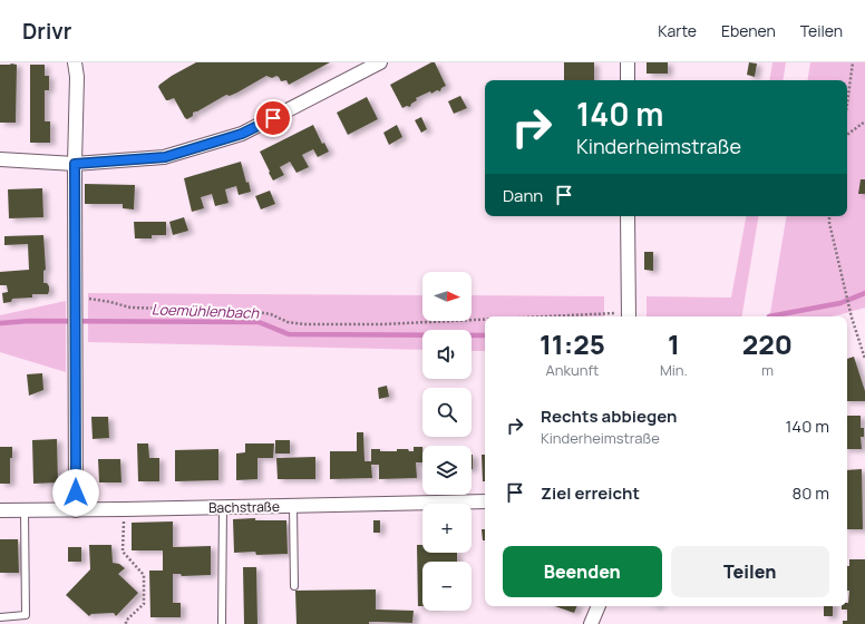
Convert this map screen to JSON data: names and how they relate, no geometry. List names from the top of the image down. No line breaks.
{"streets":{"street":["Bachstraße"]},"water":["Loemühlenbach"],"north":"right","page":{"header":"Drivr","nav":["Karte","Ebenen","Teilen"],"turn":["140 m","Kinderheimstraße"],"then":"Dann","map_buttons":["+","−"],"eta":["11:25","Ankunft","1","Min.","220","m"],"list":[{"name":"Rechts abbiegen","note":"Kinderheimstraße","value":"140 m"},{"name":"Ziel erreicht","value":"80 m"}],"buttons":["Beenden","Teilen"]}}
